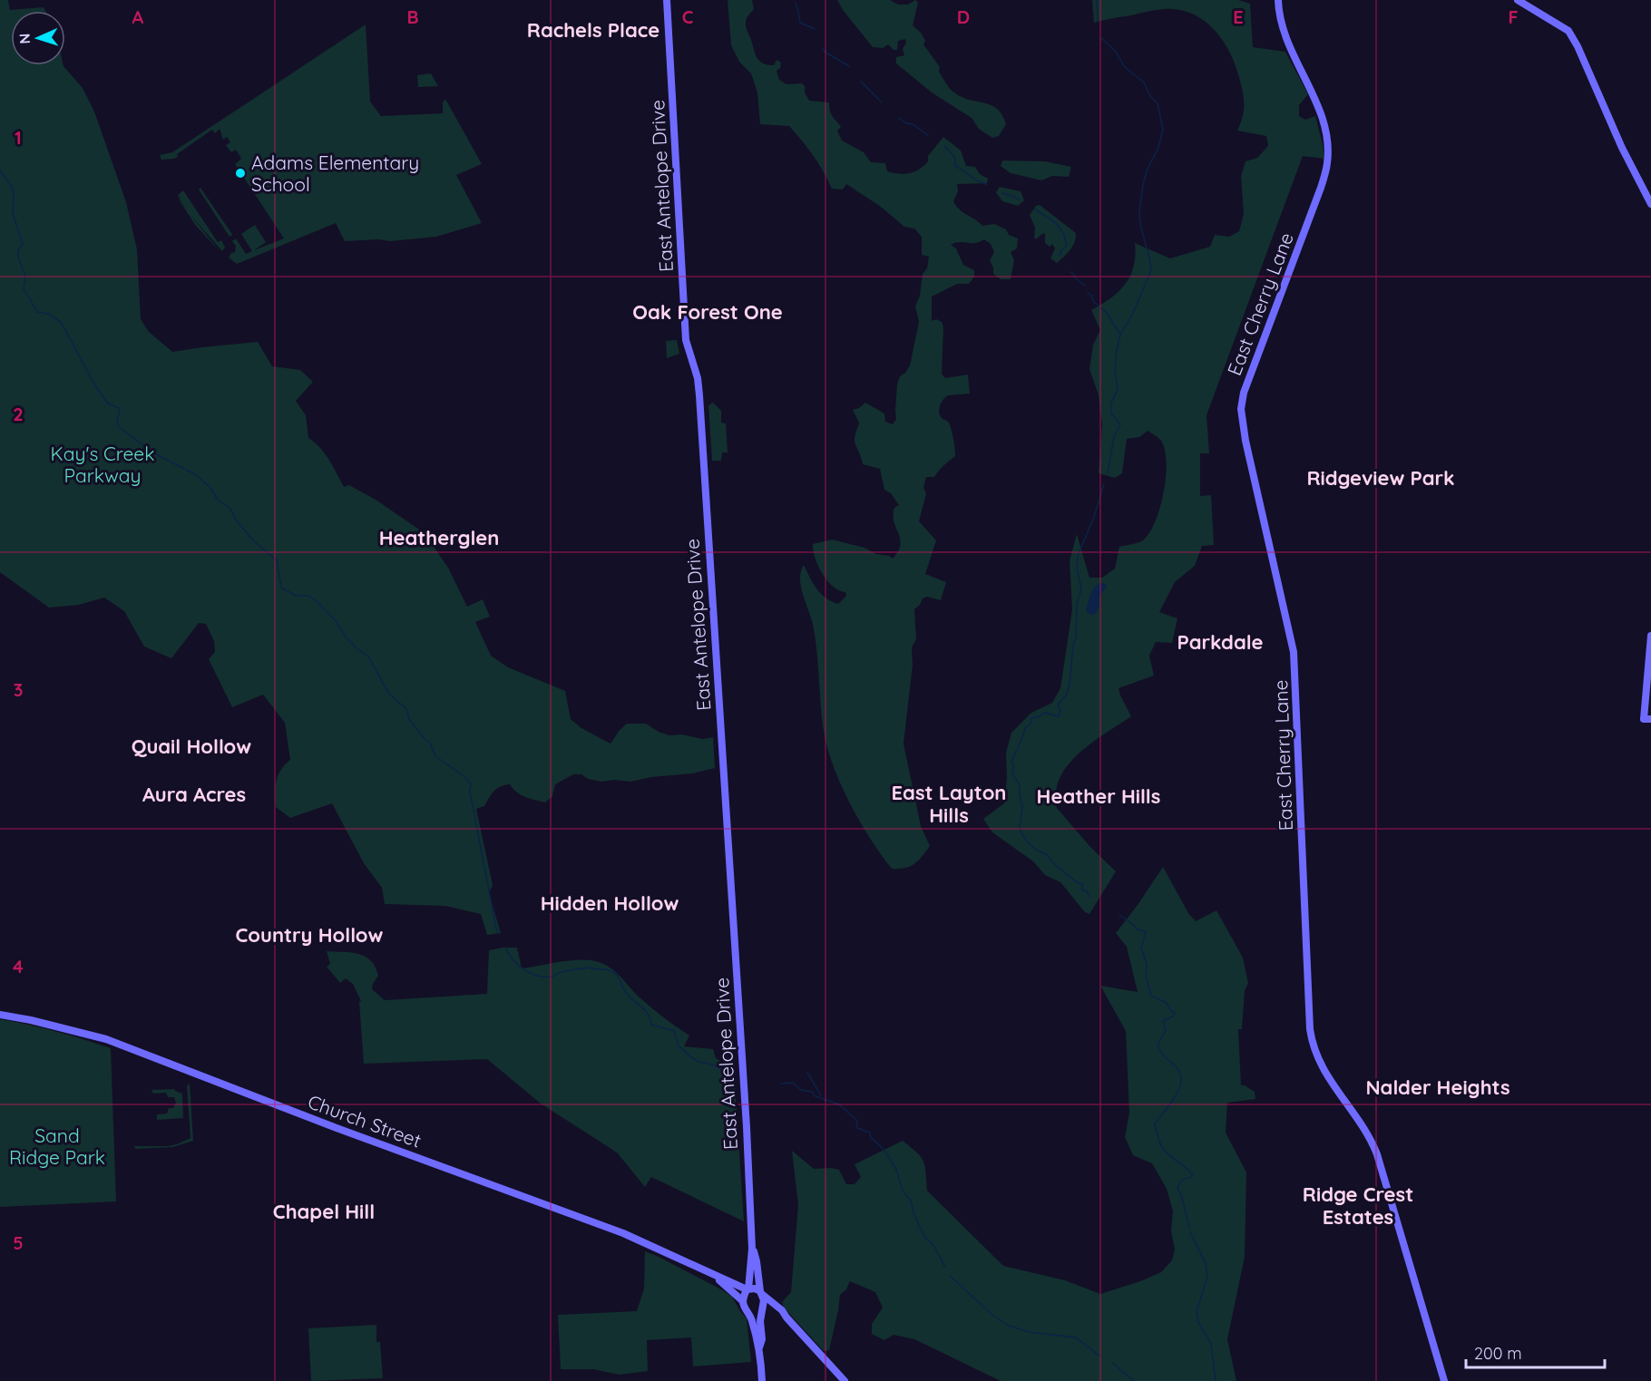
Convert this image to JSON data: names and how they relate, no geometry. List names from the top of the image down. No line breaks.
{"streets":{"street":["East Antelope Drive","East Cherry Lane","Church Street"]},"crossings":[["East Antelope Drive","Church Street"]],"districts":["Rachels Place","Oak Forest One","Ridgeview Park","Heatherglen","Parkdale","Quail Hollow","East Layton Hills","Aura Acres","Heather Hills","Hidden Hollow","Country Hollow","Nalder Heights","Ridge Crest Estates","Chapel Hill"],"parks":["Kay's Creek Parkway","Sand Ridge Park"],"places":["Adams Elementary School"],"scale_bar":"200 m","north":"left","grid":{"columns":["A","B","C","D","E","F"],"rows":["1","2","3","4","5"]}}
